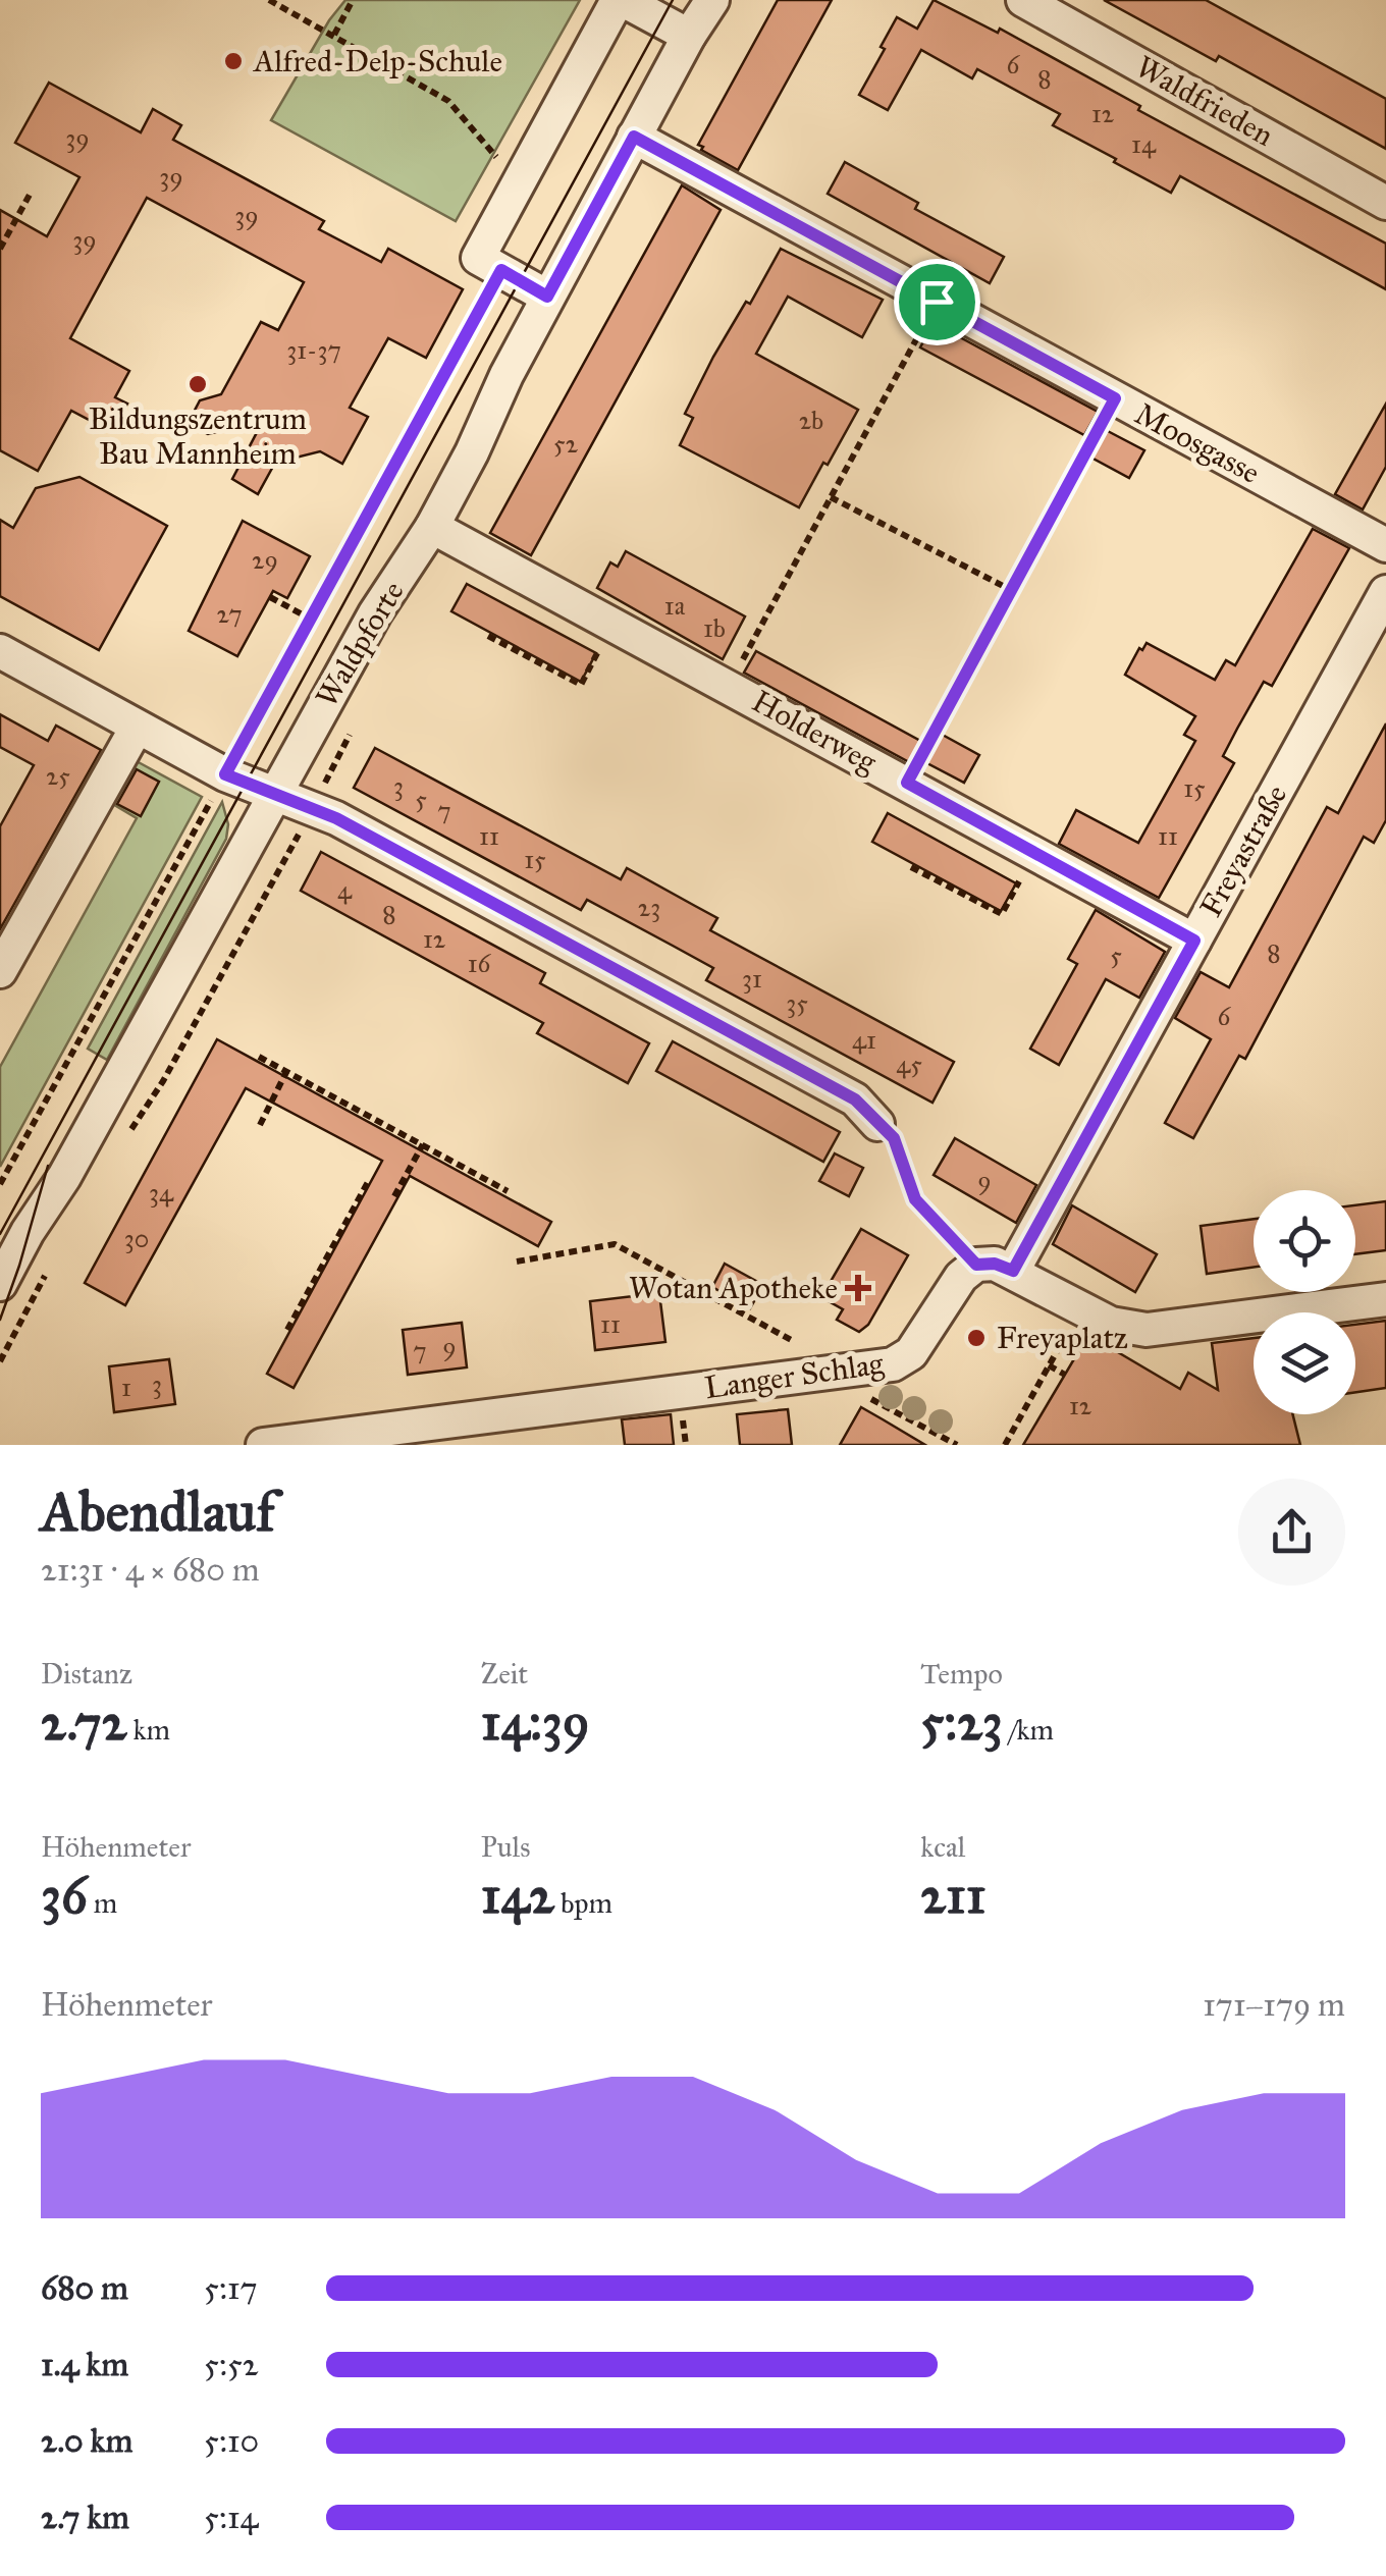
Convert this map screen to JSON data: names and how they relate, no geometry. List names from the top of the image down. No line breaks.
{"streets":{"street":["Waldfrieden","Moosgasse","Waldpforte","Holderweg","Freyastraße","Langer Schlag"]},"crossings":[["Moosgasse","Waldpforte"],["Waldpforte","Holderweg"],["Holderweg","Freyastraße"]],"places":{"other":["Alfred-Delp-Schule","Bildungszentrum Bau Mannheim","Freyaplatz"],"health":["Wotan Apotheke"]},"house_numbers":["6","8","12","39","14","39","39","39","31-37","2b","52","29","1a","27","1b","25","3","15","5","7","11","11","15","4","23","8","12","8","5","16","31","35","6","41","45","9","34","30","11","9","7","3","1","12"],"page":{"heading":["Abendlauf","21:31 · 4 × 680 m"],"stats":[["Distanz","2.72 km"],["Zeit","14:39"],["Tempo","5:23 /km"],["Höhenmeter","36 m"],["Puls","142 bpm"],["kcal","211"]],"chart":["Höhenmeter","171–179 m"],"list":[{"name":"680 m","note":"5:17"},{"name":"1.4 km","note":"5:52"},{"name":"2.0 km","note":"5:10"},{"name":"2.7 km","note":"5:14"}]}}
